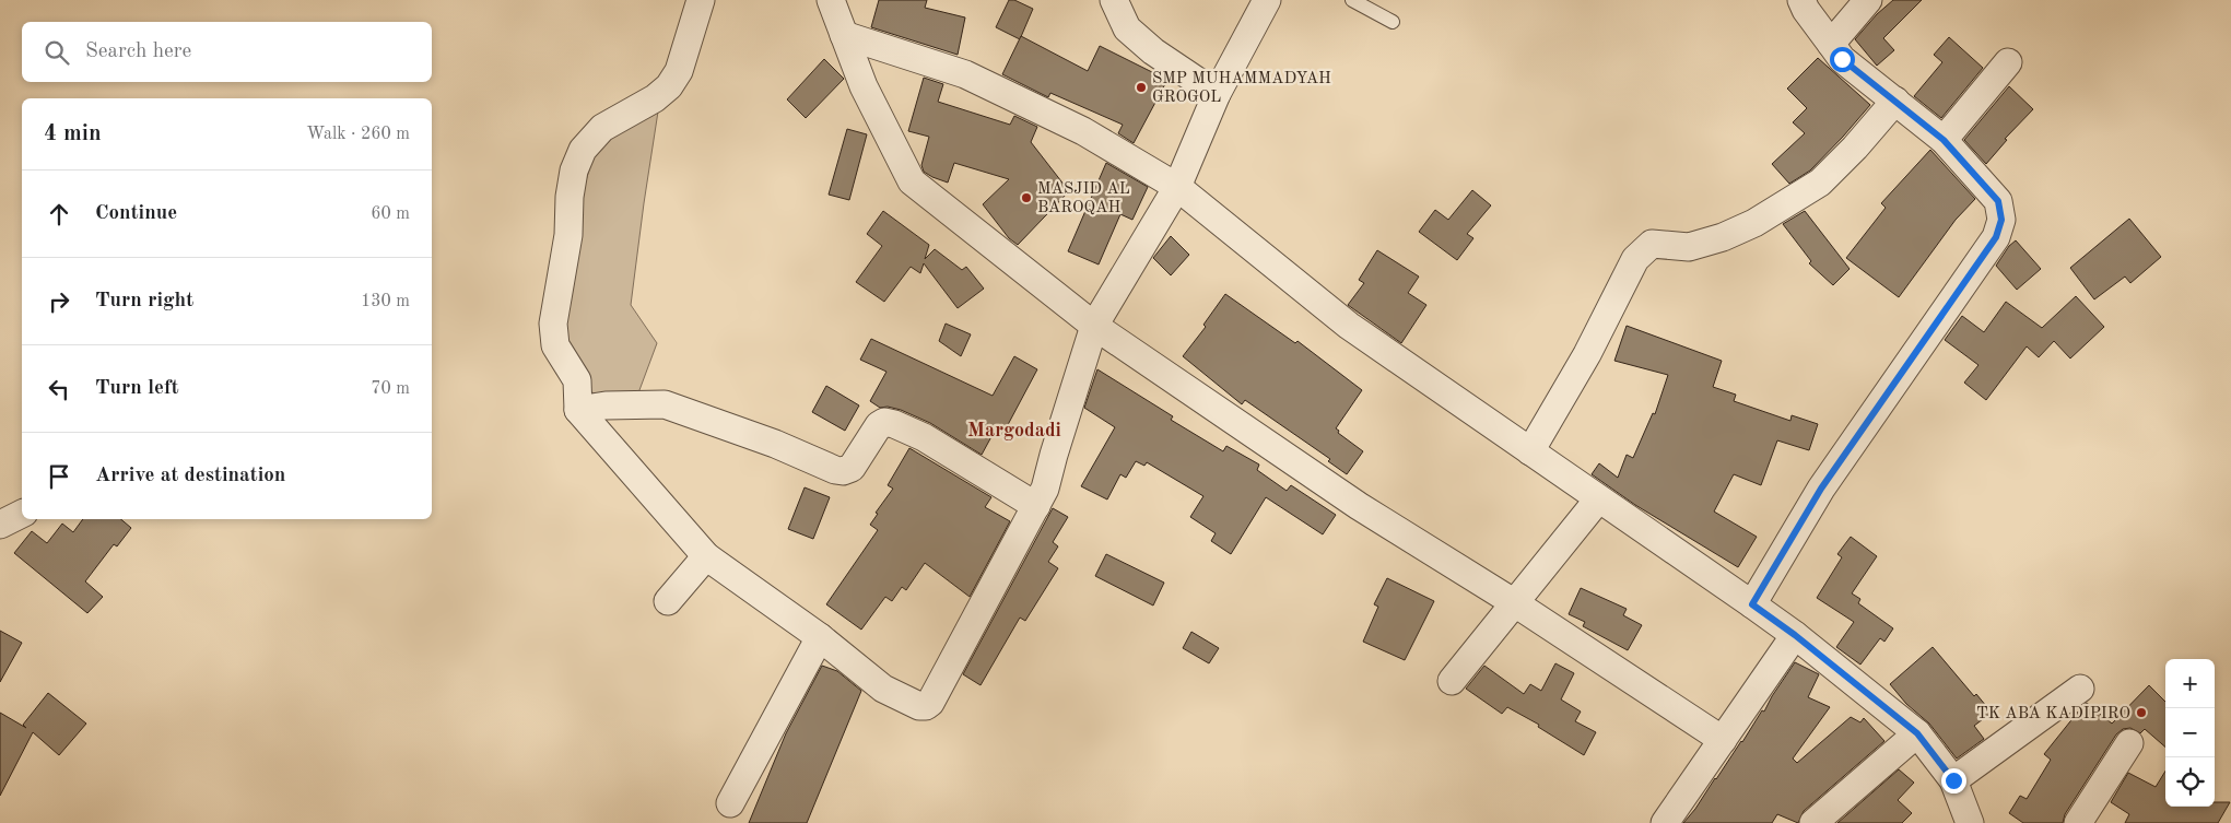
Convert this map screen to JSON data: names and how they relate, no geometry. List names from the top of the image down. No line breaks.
{"districts":["Margodadi"],"places":["SMP MUHAMMADYAH GROGOL","MASJID AL BAROQAH","TK ABA KADIPIRO"],"page":{"search":"Search here","heading":["4 min","Walk · 260 m"],"list":[["Continue","60 m"],["Turn right","130 m"],["Turn left","70 m"],"Arrive at destination"],"map_buttons":["+","−"]}}
